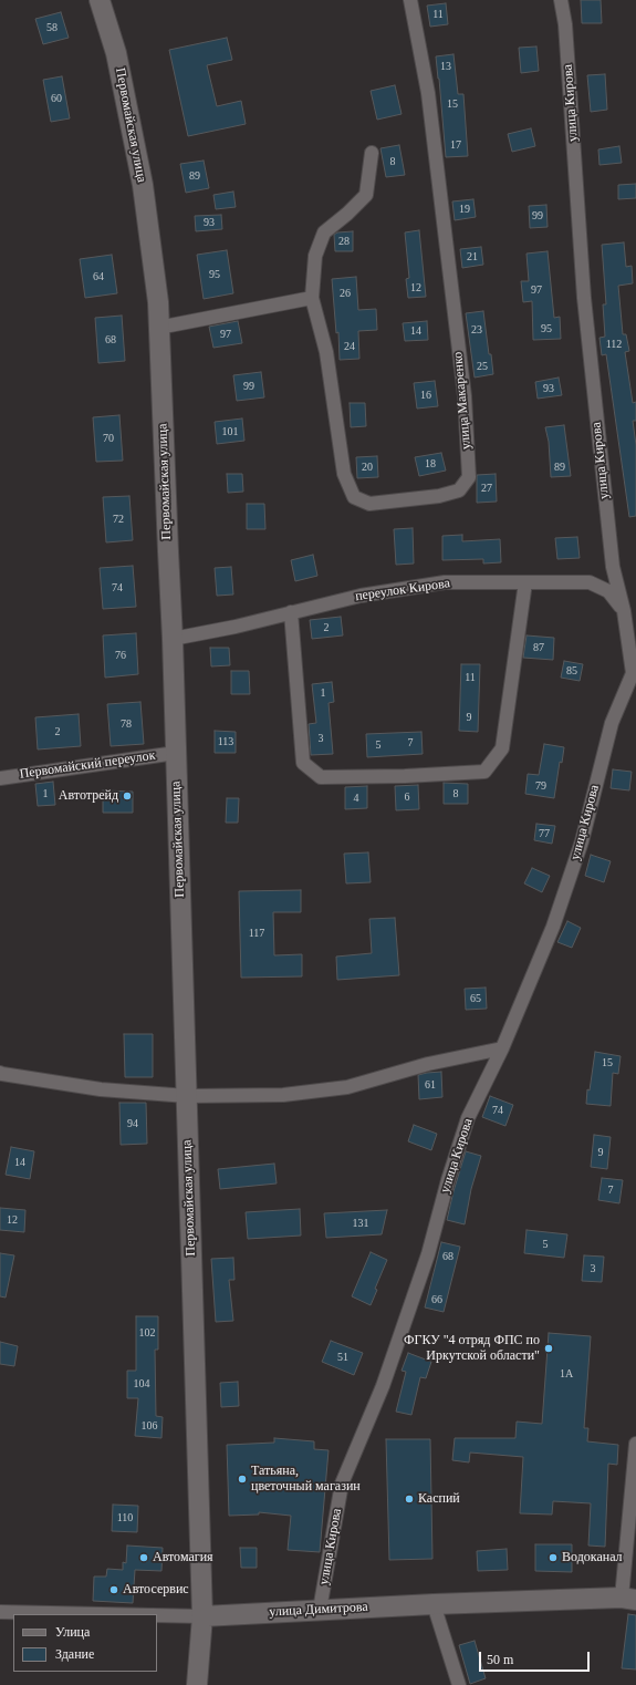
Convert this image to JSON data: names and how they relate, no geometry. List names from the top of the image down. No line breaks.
{"streets":{"main road":["Первомайская улица","улица Димитрова"],"street":["улица Кирова","улица Макаренко","переулок Кирова","Первомайский переулок"]},"crossings":[["улица Кирова","переулок Кирова"],["улица Кирова","улица Димитрова"],["Первомайская улица","переулок Кирова"],["Первомайская улица","Первомайский переулок"],["Первомайская улица","улица Димитрова"]],"places":["Автотрейд","ФГКУ \"4 отряд ФПС по Иркутской области\"","Татьяна, цветочный магазин","Каспий","Автомагия","Водоканал","Автосервис"],"house_numbers":["11","58","13","60","15","17","8","89","19","99","93","28","21","95","64","12","97","26","95","23","14","97","68","112","24","25","99","93","16","101","70","18","20","89","27","72","74","2","87","76","85","11","1","9","78","2","3","113","7","5","79","1","8","6","4","77","117","65","15","61","74","94","9","14","7","12","131","5","68","3","66","102","51","1А","104","106","110"],"legend":["Улица","Здание"],"scale_bar":"50 m"}
